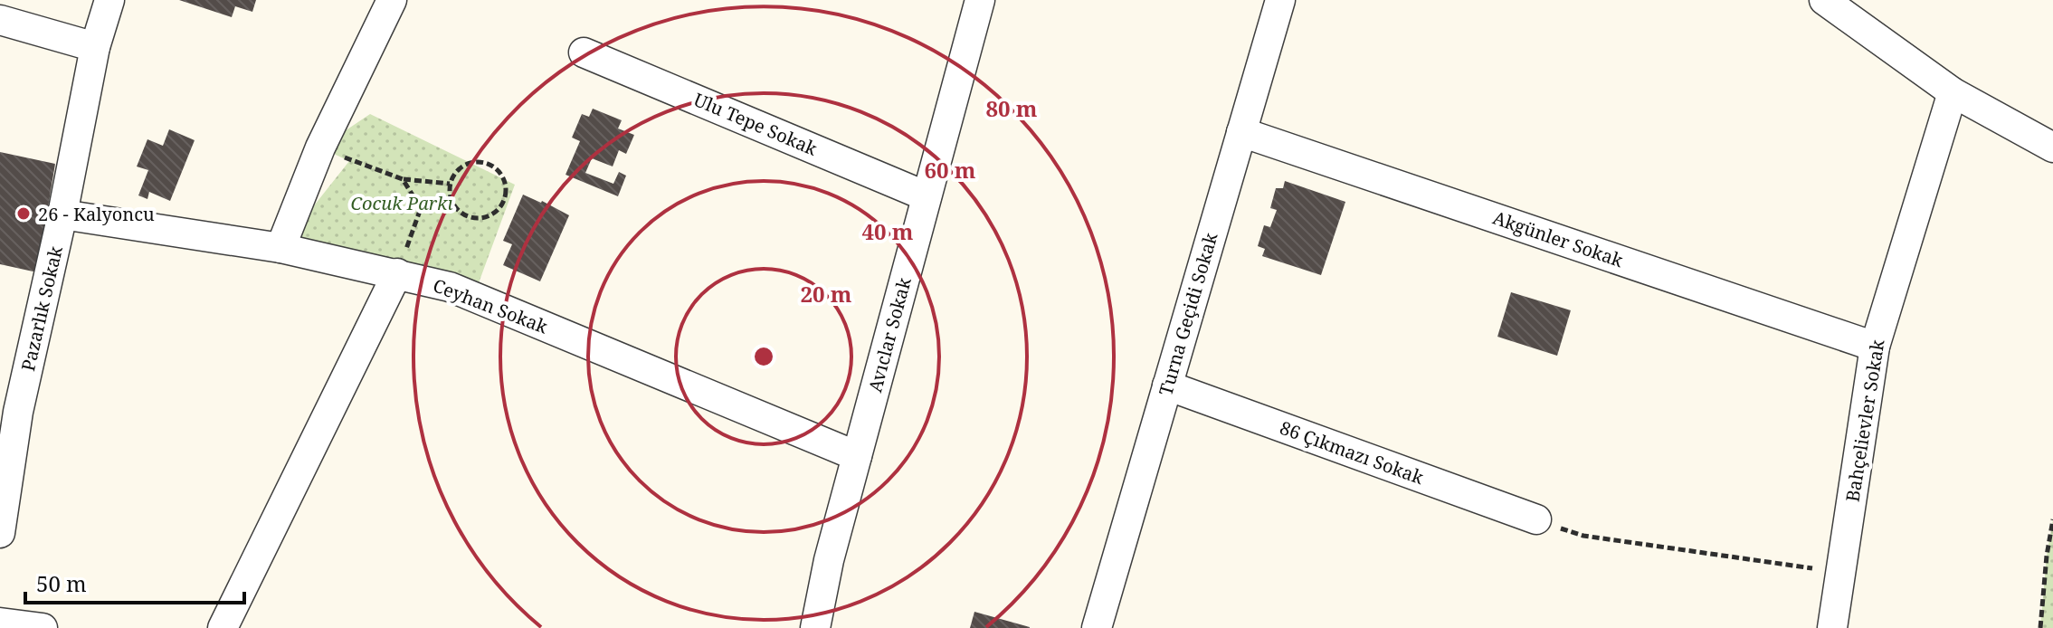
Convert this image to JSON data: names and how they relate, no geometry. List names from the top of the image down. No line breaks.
{"streets":{"street":["Ulu Tepe Sokak","Akgünler Sokak","Ceyhan Sokak","Pazarlık Sokak","Turna Geçidi Sokak","Avıclar Sokak","Bahçelievler Sokak","86 Çıkmazı Sokak"]},"crossings":[["Ulu Tepe Sokak","Avıclar Sokak"],["Akgünler Sokak","Turna Geçidi Sokak"],["Akgünler Sokak","Bahçelievler Sokak"],["Ceyhan Sokak","Pazarlık Sokak"],["Ceyhan Sokak","Avıclar Sokak"],["Turna Geçidi Sokak","86 Çıkmazı Sokak"]],"parks":["Cocuk Parkı"],"places":["26 - Kalyoncu"],"scale_bar":"50 m","rings":["80 m","60 m","40 m","20 m"]}
